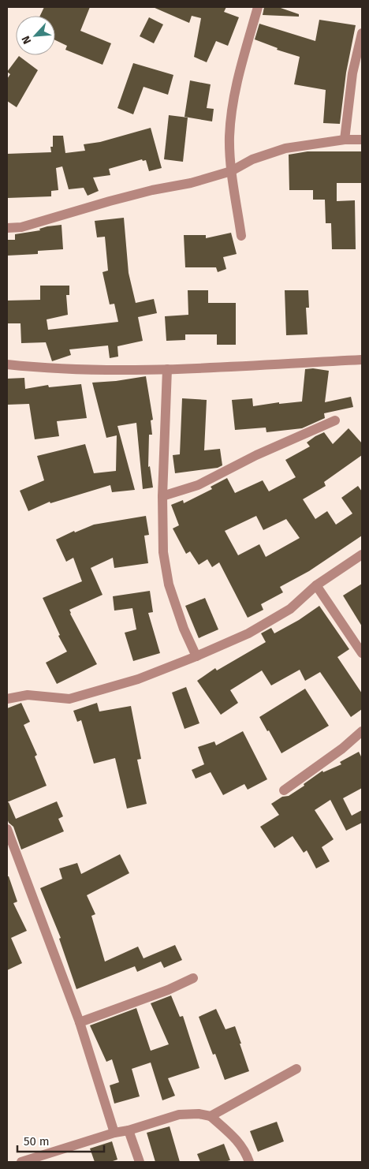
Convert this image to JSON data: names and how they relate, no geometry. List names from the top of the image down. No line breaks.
{"scale_bar":"50 m","north":"bottom left"}
